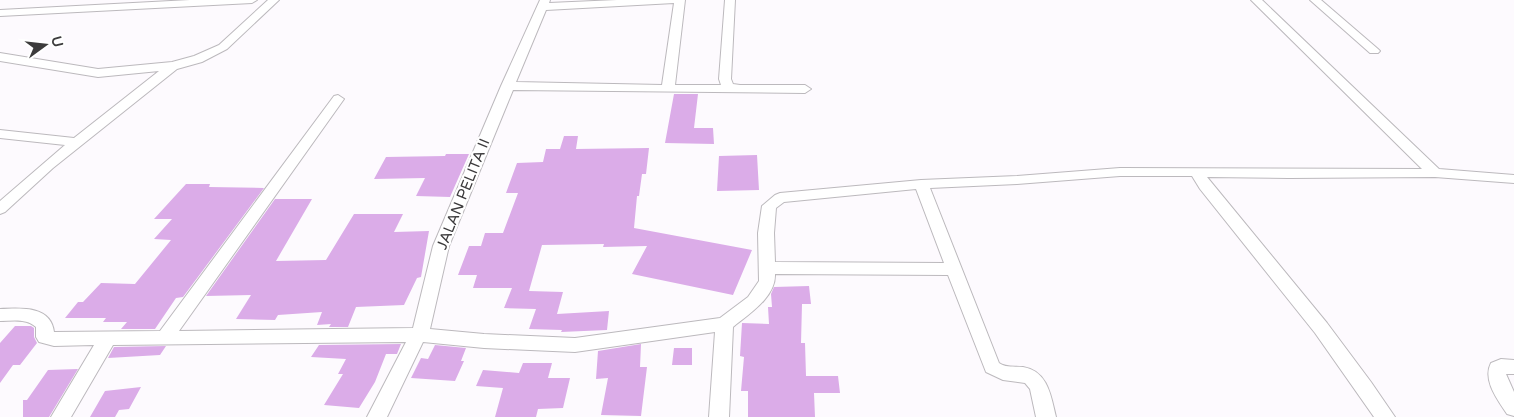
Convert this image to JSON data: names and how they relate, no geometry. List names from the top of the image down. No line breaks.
{"streets":{"street":["JALAN PELITA II"]},"north":"right"}
